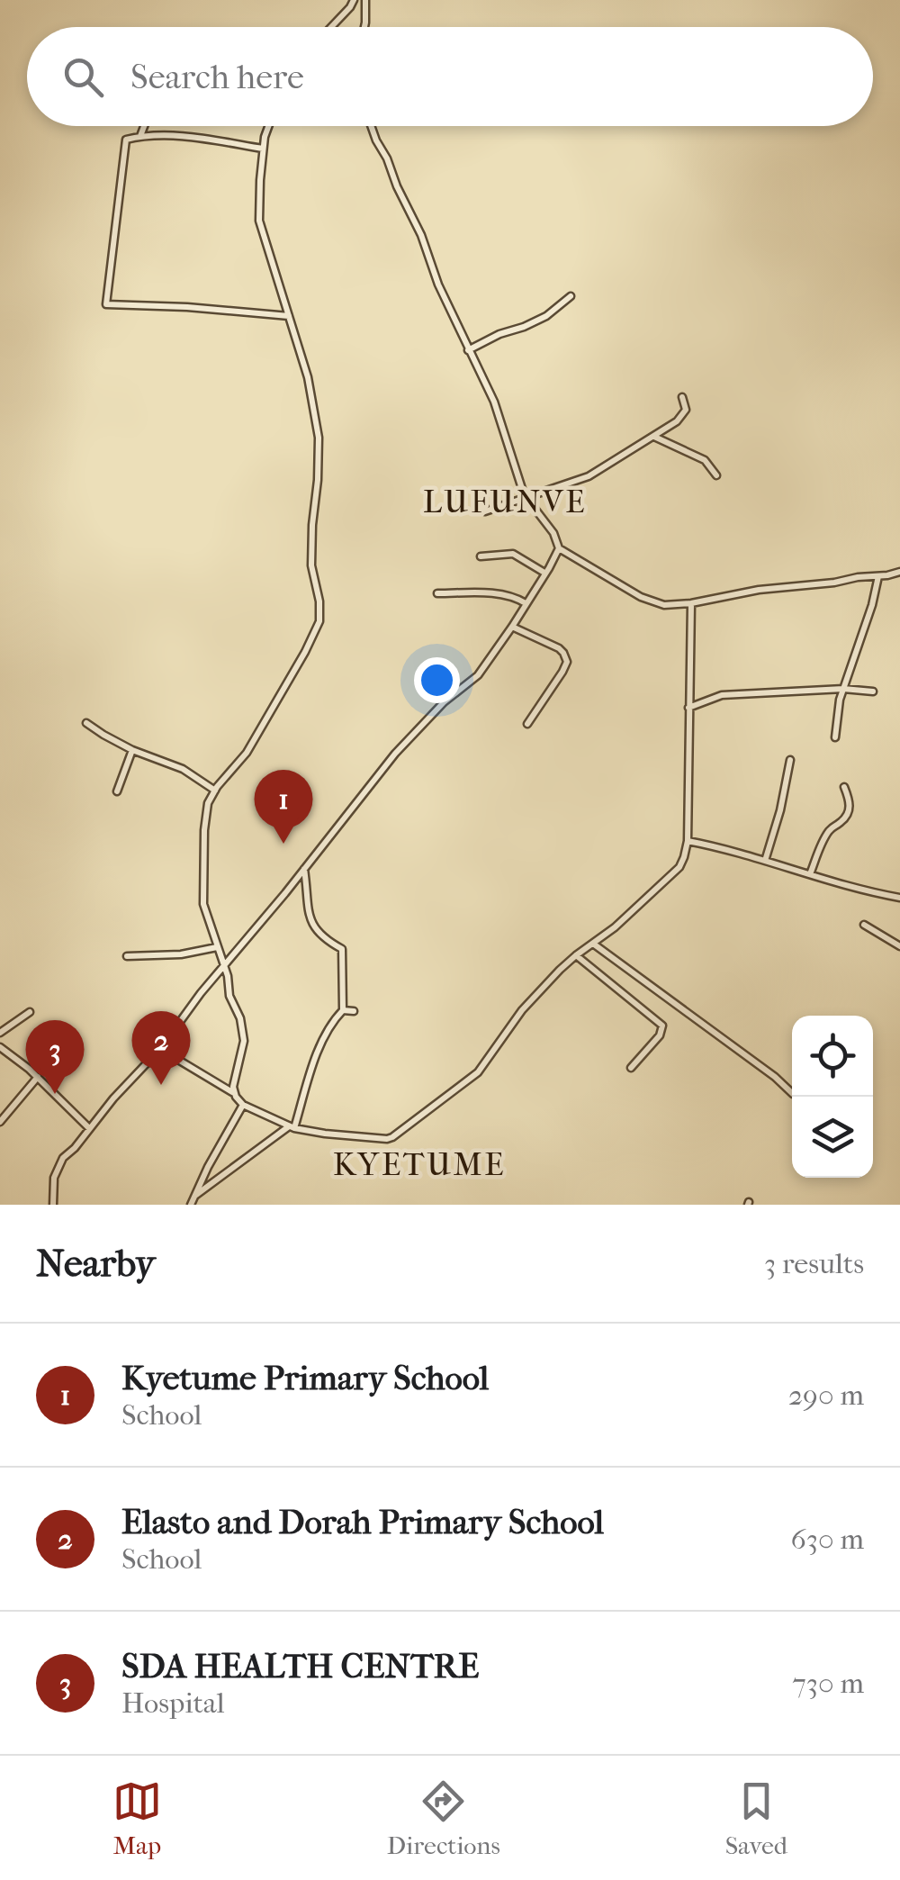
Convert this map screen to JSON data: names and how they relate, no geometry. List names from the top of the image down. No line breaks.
{"districts":["LUFUNVE","KYETUME"],"page":{"search":"Search here","pins":["1","2","3"],"heading":["Nearby","3 results"],"list":[{"mark":"1","name":"Kyetume Primary School","note":"School","value":"290 m"},{"mark":"2","name":"Elasto and Dorah Primary School","note":"School","value":"630 m"},{"mark":"3","name":"SDA HEALTH CENTRE","note":"Hospital","value":"730 m"}],"nav":["Map","Directions","Saved"]}}
